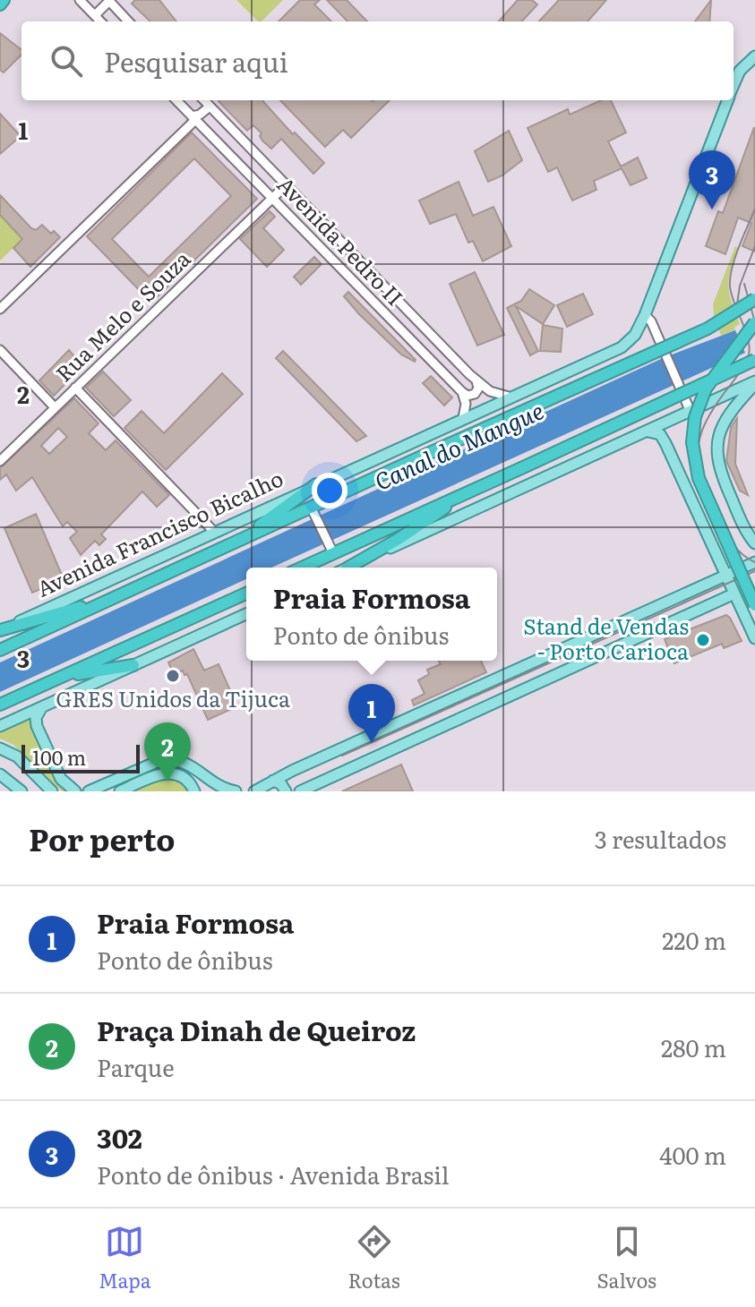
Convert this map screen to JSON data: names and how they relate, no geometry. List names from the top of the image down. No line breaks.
{"streets":{"highway":["Avenida Francisco Bicalho"],"street":["Avenida Pedro II","Rua Melo e Souza"]},"crossings":[["Avenida Pedro II","Rua Melo e Souza"],["Avenida Pedro II","Avenida Francisco Bicalho"]],"water":["Canal do Mangue"],"places":["Stand de Vendas - Porto Carioca","GRES Unidos da Tijuca"],"scale_bar":"100 m","page":{"search":"Pesquisar aqui","pins":["3","1","2"],"popup":["Praia Formosa","Ponto de ônibus"],"scale":"100 m","heading":["Por perto","3 resultados"],"list":[{"mark":"1","name":"Praia Formosa","note":"Ponto de ônibus","value":"220 m"},{"mark":"2","name":"Praça Dinah de Queiroz","note":"Parque","value":"280 m"},{"mark":"3","name":"302","note":"Ponto de ônibus · Avenida Brasil","value":"400 m"}],"nav":["Mapa","Rotas","Salvos"]},"grid":{"rows":["1","2","3"]}}
